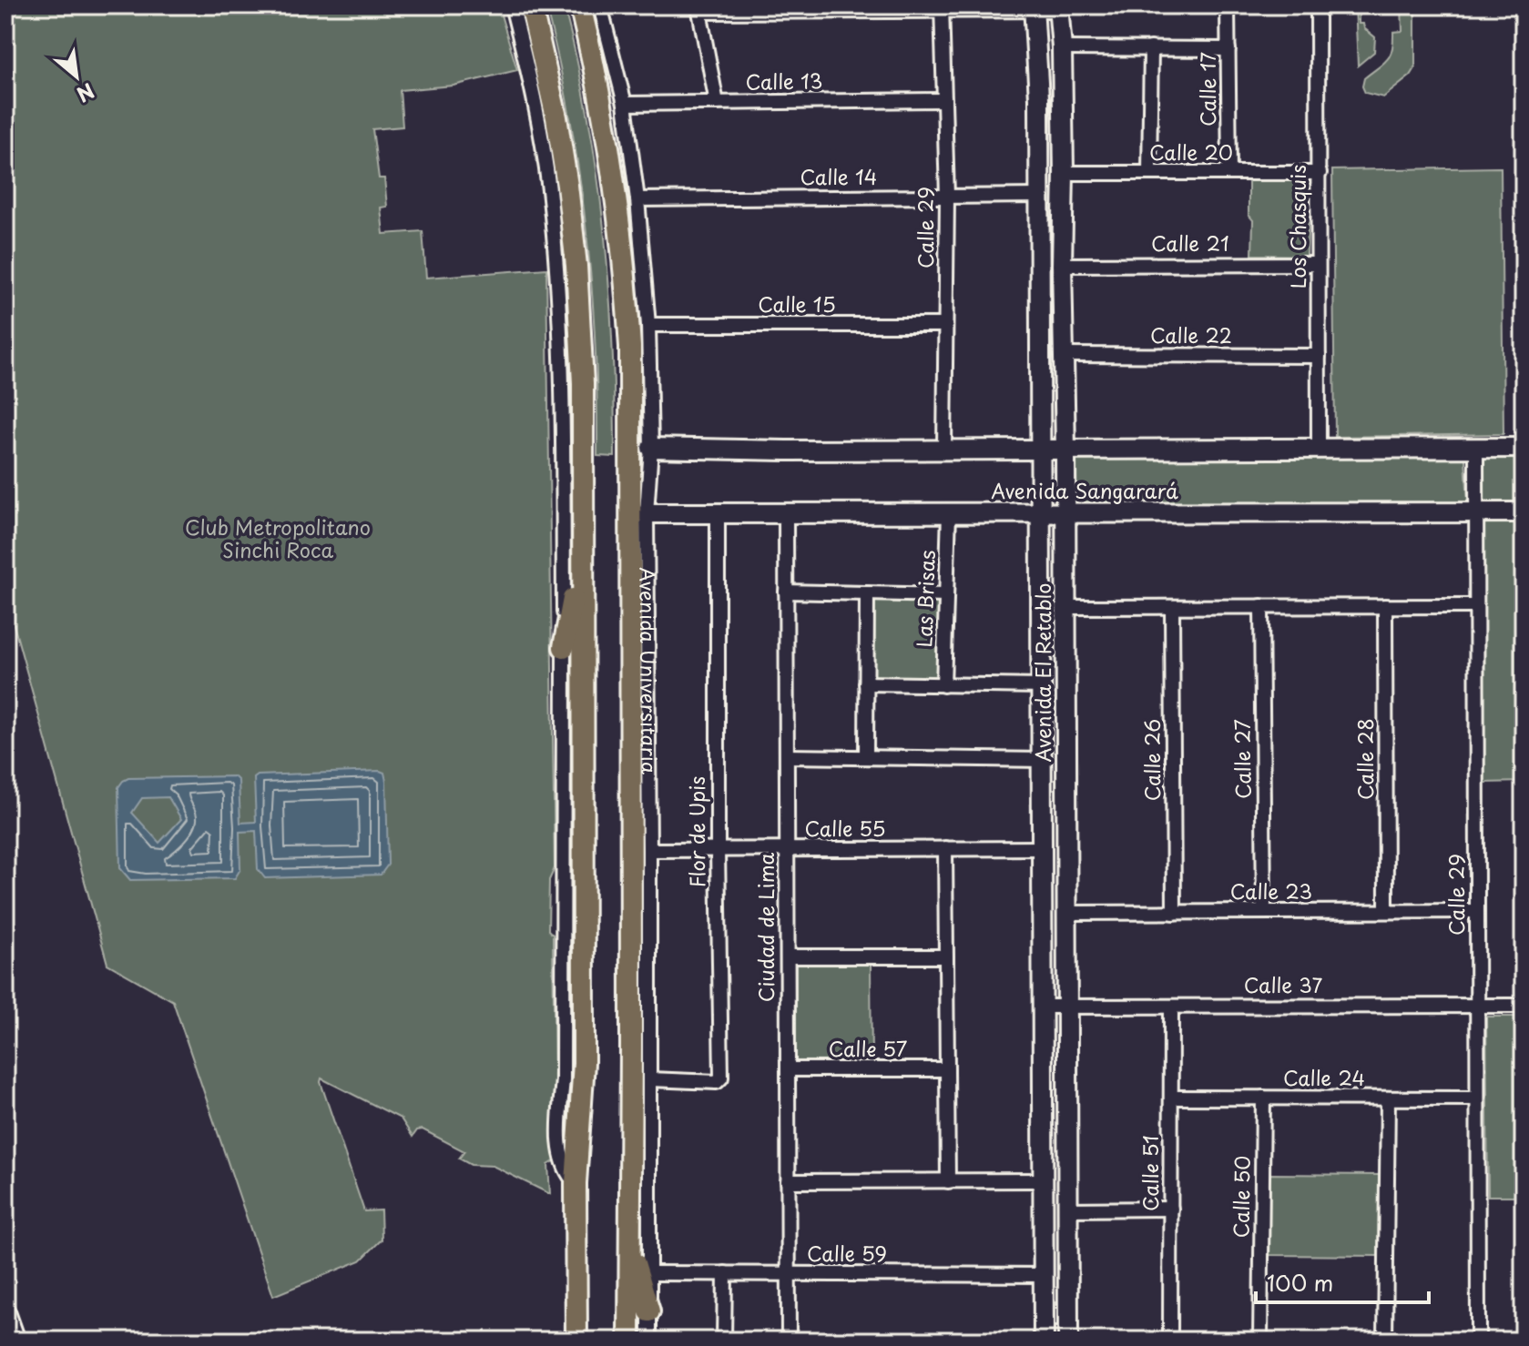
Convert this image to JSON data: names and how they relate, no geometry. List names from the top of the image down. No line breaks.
{"streets":{"main road":["Avenida Sangarará","Avenida Universitaria","Avenida El Retablo"],"street":["Calle 13","Calle 17","Calle 20","Calle 14","Los Chasquis","Calle 29","Calle 21","Calle 15","Calle 22","Las Brisas","Calle 27","Calle 28","Calle 26","Calle 55","Flor de Upis","Calle 23","Ciudad de Lima","Calle 37","Calle 57","Calle 24","Calle 51","Calle 50","Calle 59"]},"crossings":[["Calle 13","Calle 29"],["Calle 13","Avenida Universitaria"],["Calle 17","Calle 20"],["Calle 20","Los Chasquis"],["Calle 20","Avenida El Retablo"],["Calle 14","Calle 29"],["Calle 14","Avenida Universitaria"],["Calle 14","Avenida El Retablo"],["Los Chasquis","Calle 21"],["Los Chasquis","Calle 22"],["Los Chasquis","Avenida Sangarará"],["Calle 29","Calle 15"],["Calle 29","Avenida Sangarará"],["Calle 29","Calle 23"],["Calle 29","Calle 37"],["Calle 29","Calle 24"],["Calle 21","Avenida El Retablo"],["Calle 15","Avenida Universitaria"],["Calle 22","Avenida El Retablo"],["Avenida Sangarará","Las Brisas"],["Avenida Sangarará","Avenida Universitaria"],["Avenida Sangarará","Avenida El Retablo"],["Avenida Sangarará","Flor de Upis"],["Avenida Sangarará","Ciudad de Lima"],["Avenida Universitaria","Calle 55"],["Avenida Universitaria","Flor de Upis"],["Avenida Universitaria","Calle 59"],["Avenida El Retablo","Calle 55"],["Avenida El Retablo","Calle 23"],["Avenida El Retablo","Calle 37"],["Avenida El Retablo","Calle 59"],["Calle 27","Calle 23"],["Calle 28","Calle 23"],["Calle 26","Calle 23"],["Calle 55","Flor de Upis"],["Calle 55","Ciudad de Lima"],["Ciudad de Lima","Calle 57"],["Ciudad de Lima","Calle 59"],["Calle 37","Calle 51"],["Calle 24","Calle 51"],["Calle 24","Calle 50"]],"parks":["Club Metropolitano Sinchi Roca"],"scale_bar":"100 m","north":"bottom right"}
